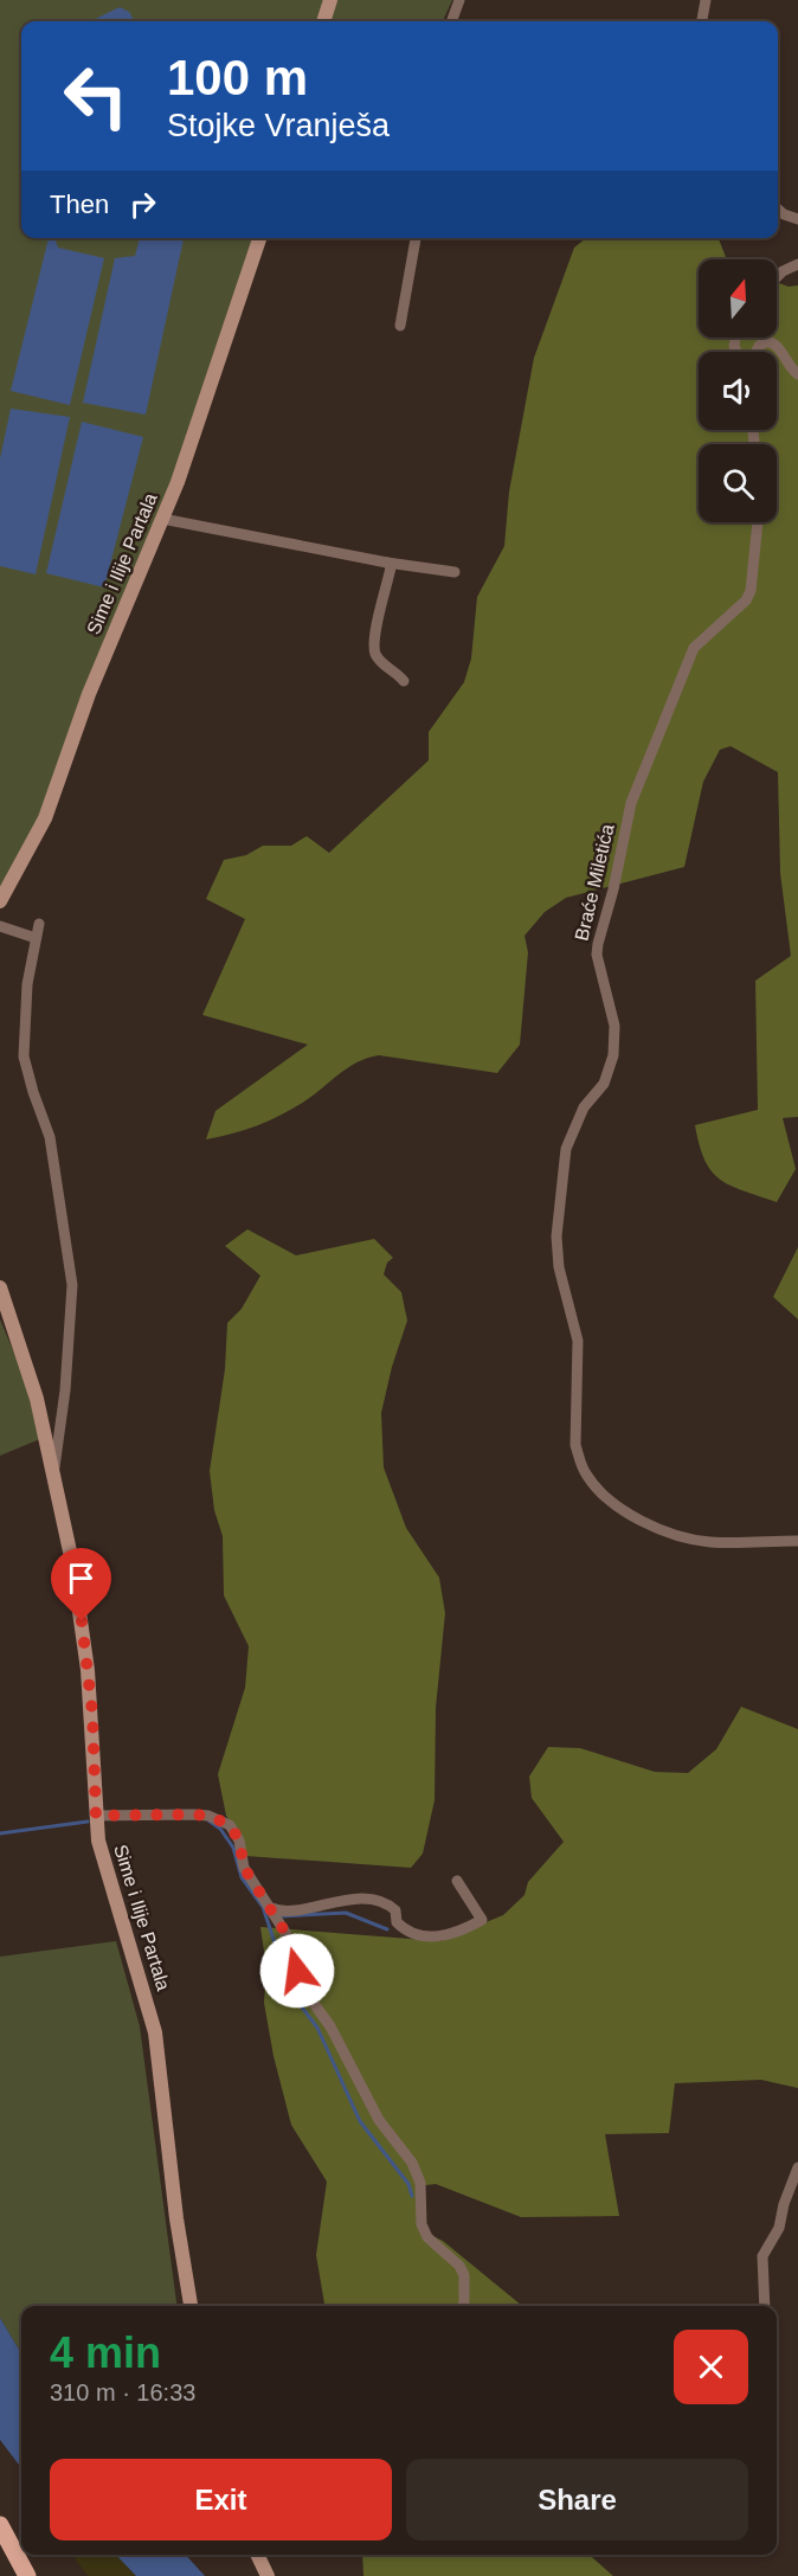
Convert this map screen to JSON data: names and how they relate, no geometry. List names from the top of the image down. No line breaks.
{"streets":{"street":["Sime i Ilije Partala","Braće Miletića"]},"north":"top","page":{"turn":["100 m","Stojke Vranješa"],"then":"Then","heading":["4 min","310 m · 16:33"],"buttons":["Exit","Share"]}}
